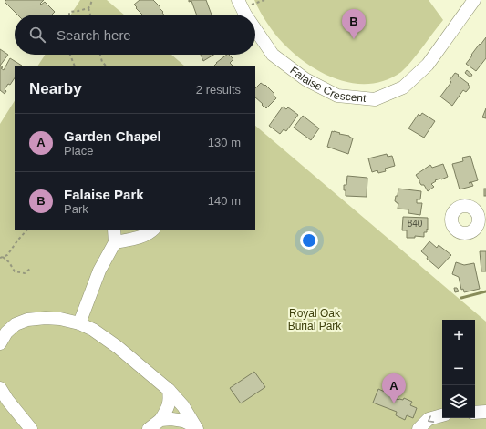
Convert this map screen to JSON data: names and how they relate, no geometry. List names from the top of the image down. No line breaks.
{"streets":{"street":["Falaise Crescent"]},"parks":["Royal Oak Burial Park"],"house_numbers":["840"],"page":{"pins":["B","A"],"search":"Search here","heading":["Nearby","2 results"],"list":[{"mark":"A","name":"Garden Chapel","note":"Place","value":"130 m"},{"mark":"B","name":"Falaise Park","note":"Park","value":"140 m"}],"map_buttons":["+","−"]}}
